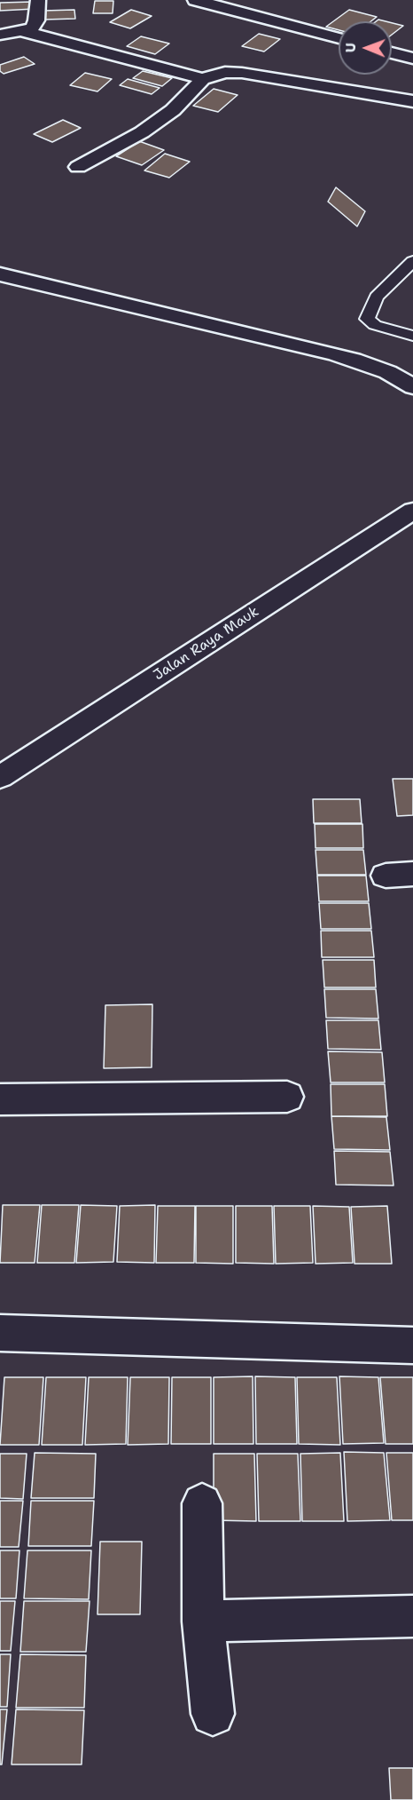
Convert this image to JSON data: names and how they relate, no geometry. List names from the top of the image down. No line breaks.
{"streets":{"street":["Jalan Raya Mauk"]},"north":"left"}
